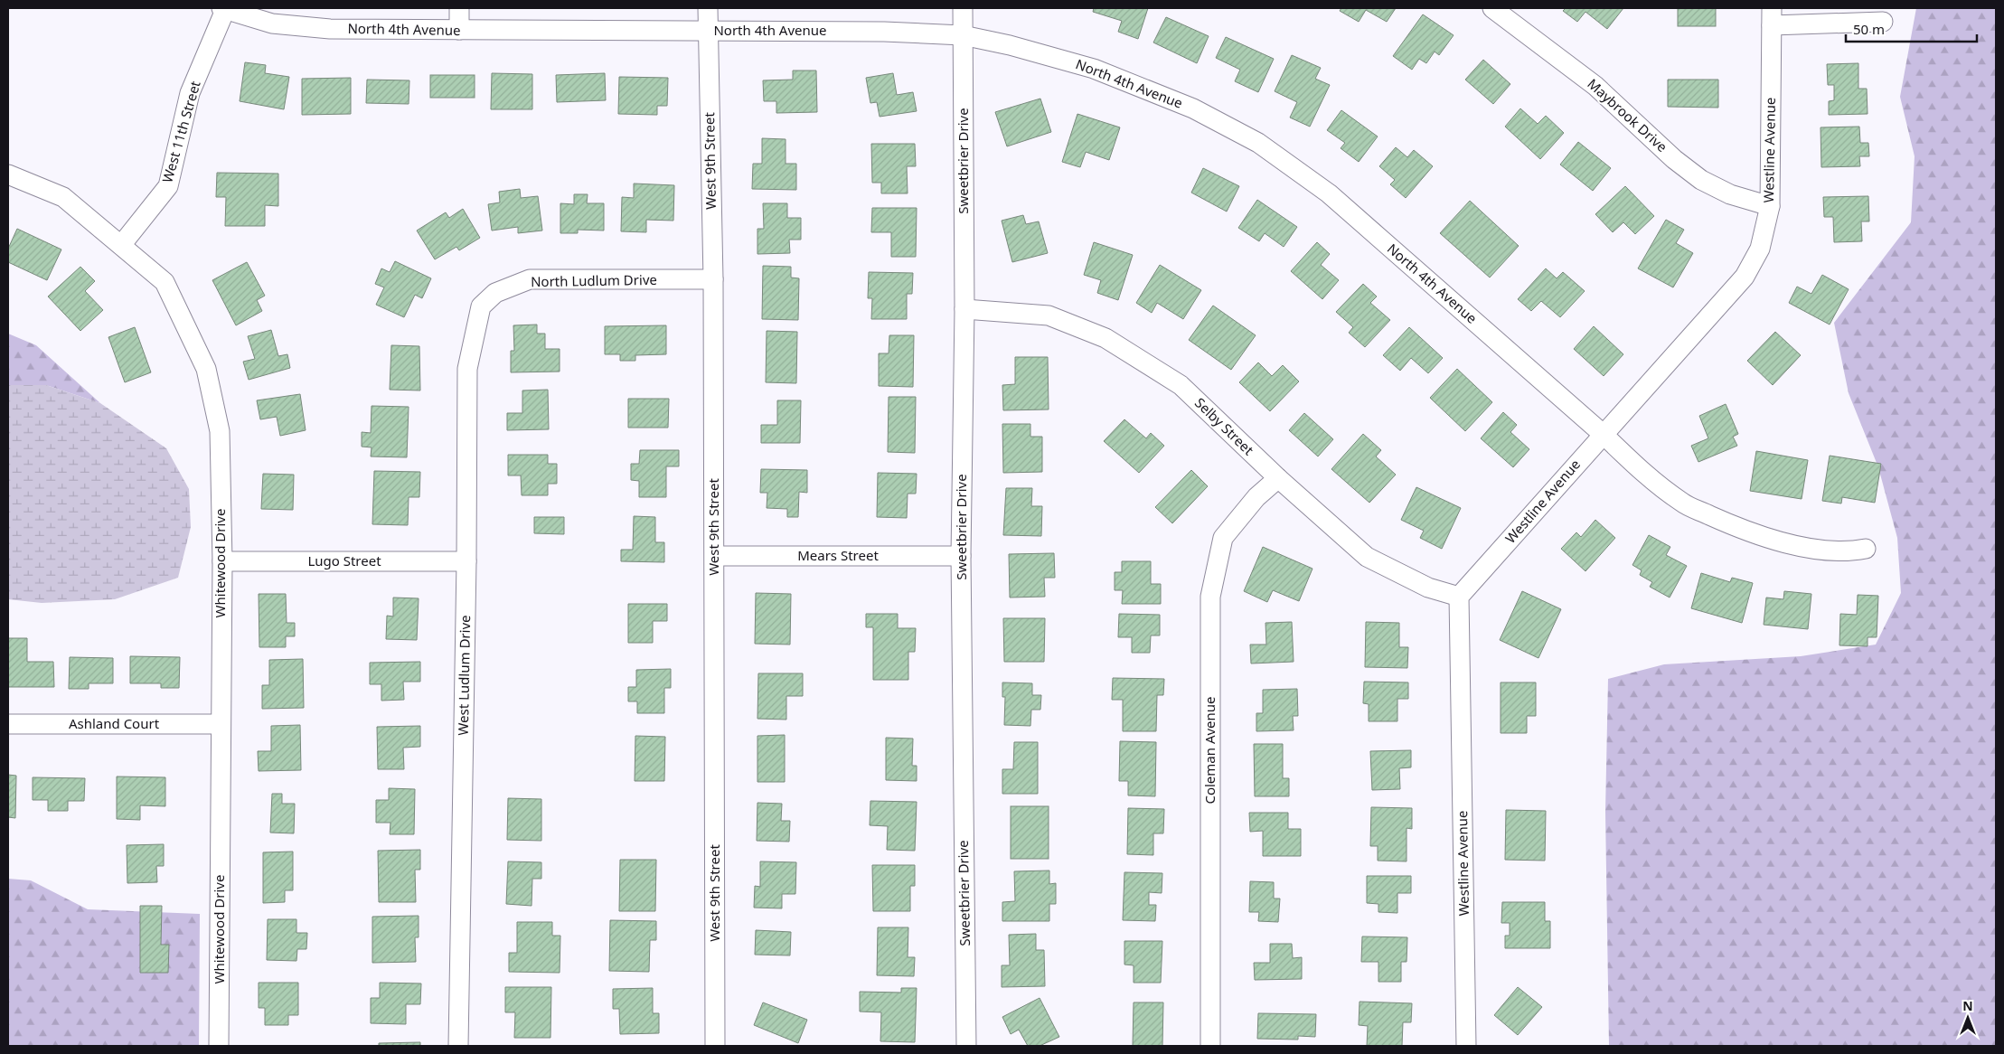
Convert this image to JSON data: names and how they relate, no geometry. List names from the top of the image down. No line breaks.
{"streets":{"street":["North 4th Avenue","Maybrook Drive","West 11th Street","Westline Avenue","West 9th Street","Sweetbrier Drive","North Ludlum Drive","Selby Street","Mears Street","Lugo Street","Whitewood Drive","West Ludlum Drive","Ashland Court","Coleman Avenue"]},"crossings":[["North 4th Avenue","West 11th Street"],["North 4th Avenue","Westline Avenue"],["North 4th Avenue","West 9th Street"],["North 4th Avenue","Sweetbrier Drive"],["Maybrook Drive","Westline Avenue"],["West 11th Street","Whitewood Drive"],["Westline Avenue","Selby Street"],["West 9th Street","North Ludlum Drive"],["West 9th Street","Mears Street"],["Sweetbrier Drive","Selby Street"],["Sweetbrier Drive","Mears Street"],["North Ludlum Drive","West Ludlum Drive"],["Selby Street","Coleman Avenue"],["Lugo Street","Whitewood Drive"],["Lugo Street","West Ludlum Drive"],["Whitewood Drive","Ashland Court"]],"scale_bar":"50 m","north":"top"}
